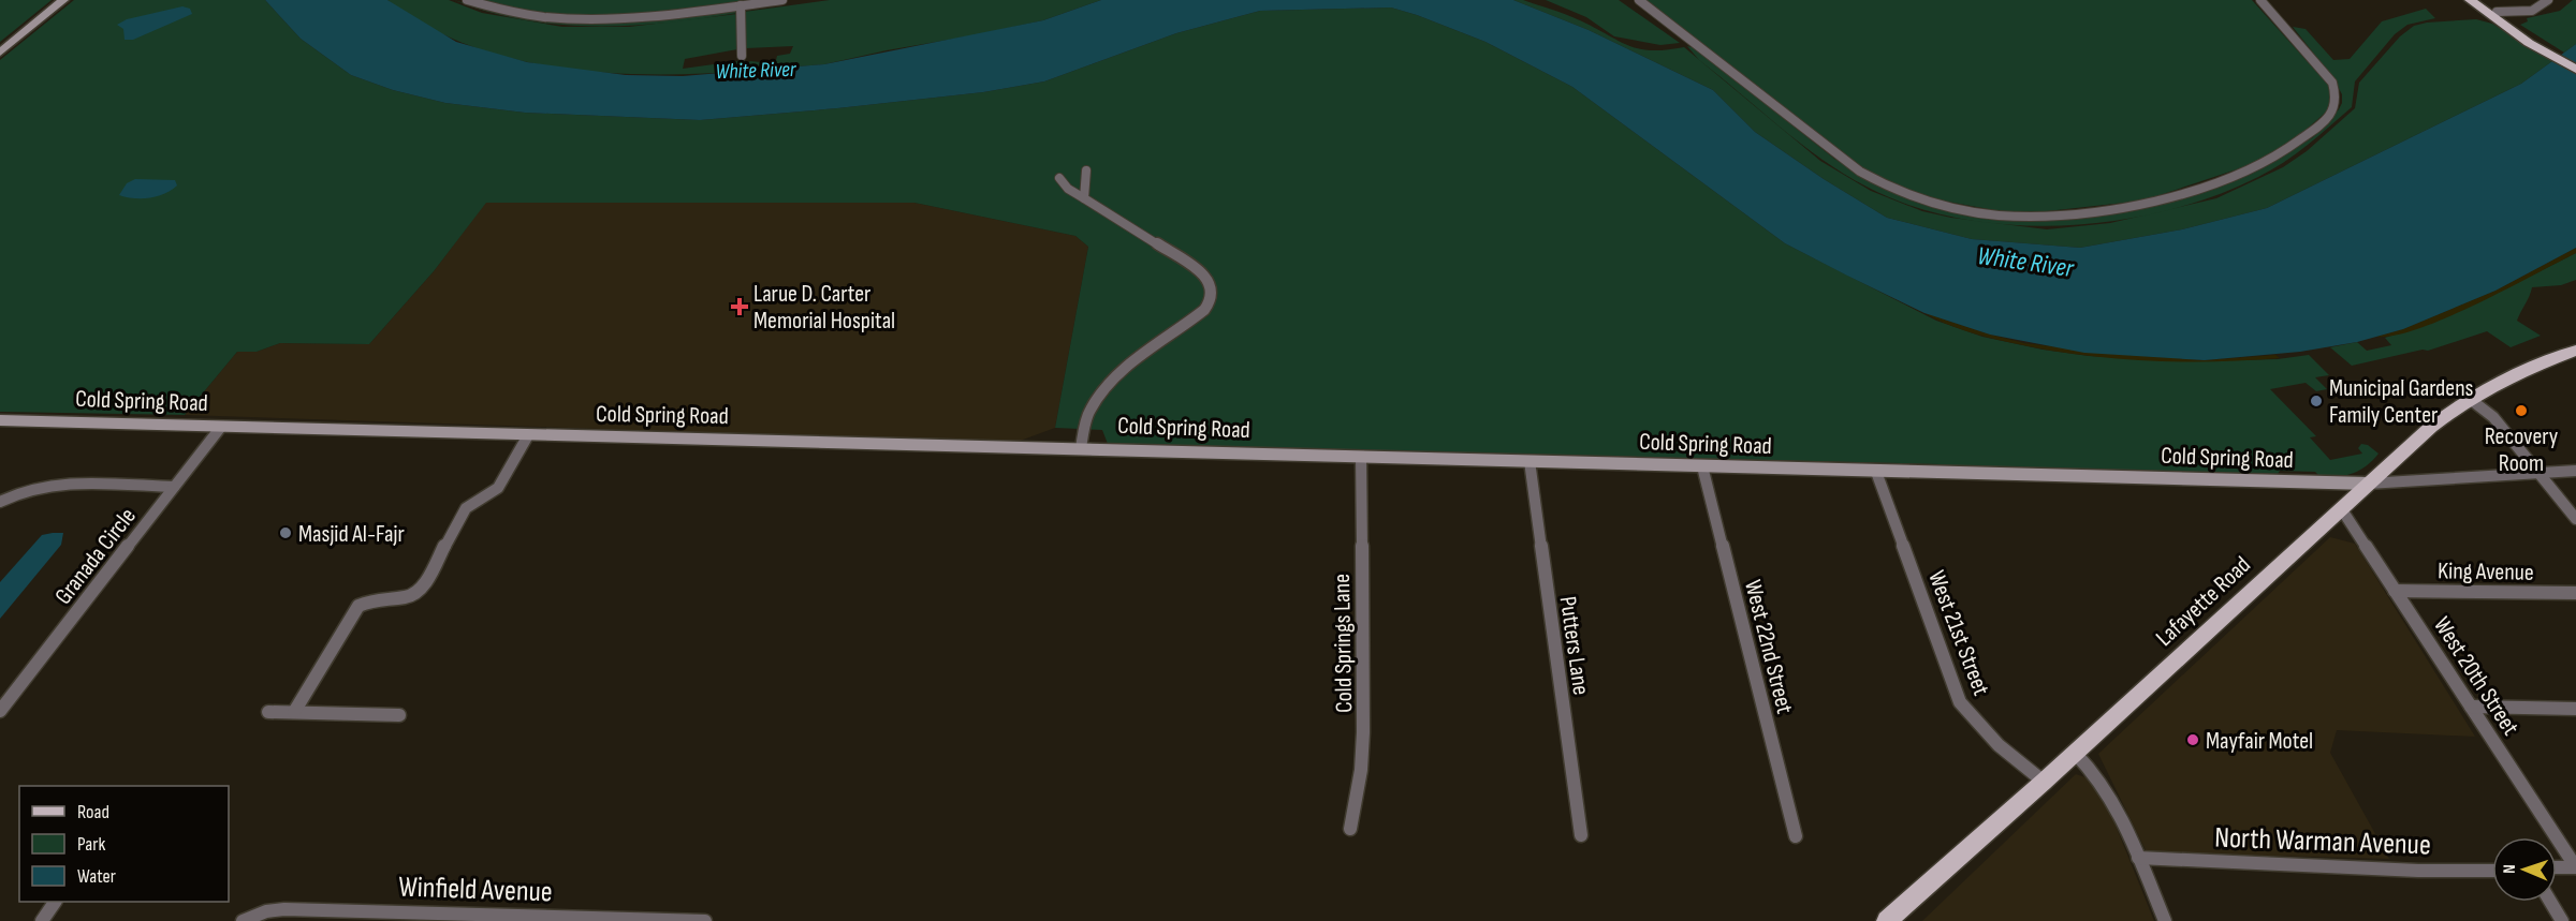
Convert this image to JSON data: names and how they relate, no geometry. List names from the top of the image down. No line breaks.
{"streets":{"main road":["Lafayette Road"],"street":["Cold Spring Road","Granada Circle","King Avenue","West 21st Street","Cold Springs Lane","Putters Lane","West 22nd Street","West 20th Street","North Warman Avenue","Winfield Avenue"]},"crossings":[["Cold Spring Road","Granada Circle"],["Cold Spring Road","Lafayette Road"],["Cold Spring Road","West 21st Street"],["Cold Spring Road","Cold Springs Lane"],["Cold Spring Road","Putters Lane"],["Cold Spring Road","West 22nd Street"],["King Avenue","West 20th Street"],["Lafayette Road","West 21st Street"],["Lafayette Road","West 20th Street"]],"water":["White River"],"places":{"health":["Larue D. Carter Memorial Hospital"],"other":["Municipal Gardens Family Center","Recovery Room","Masjid Al-Fajr","Mayfair Motel"]},"legend":["Road","Park","Water"],"north":"left"}
